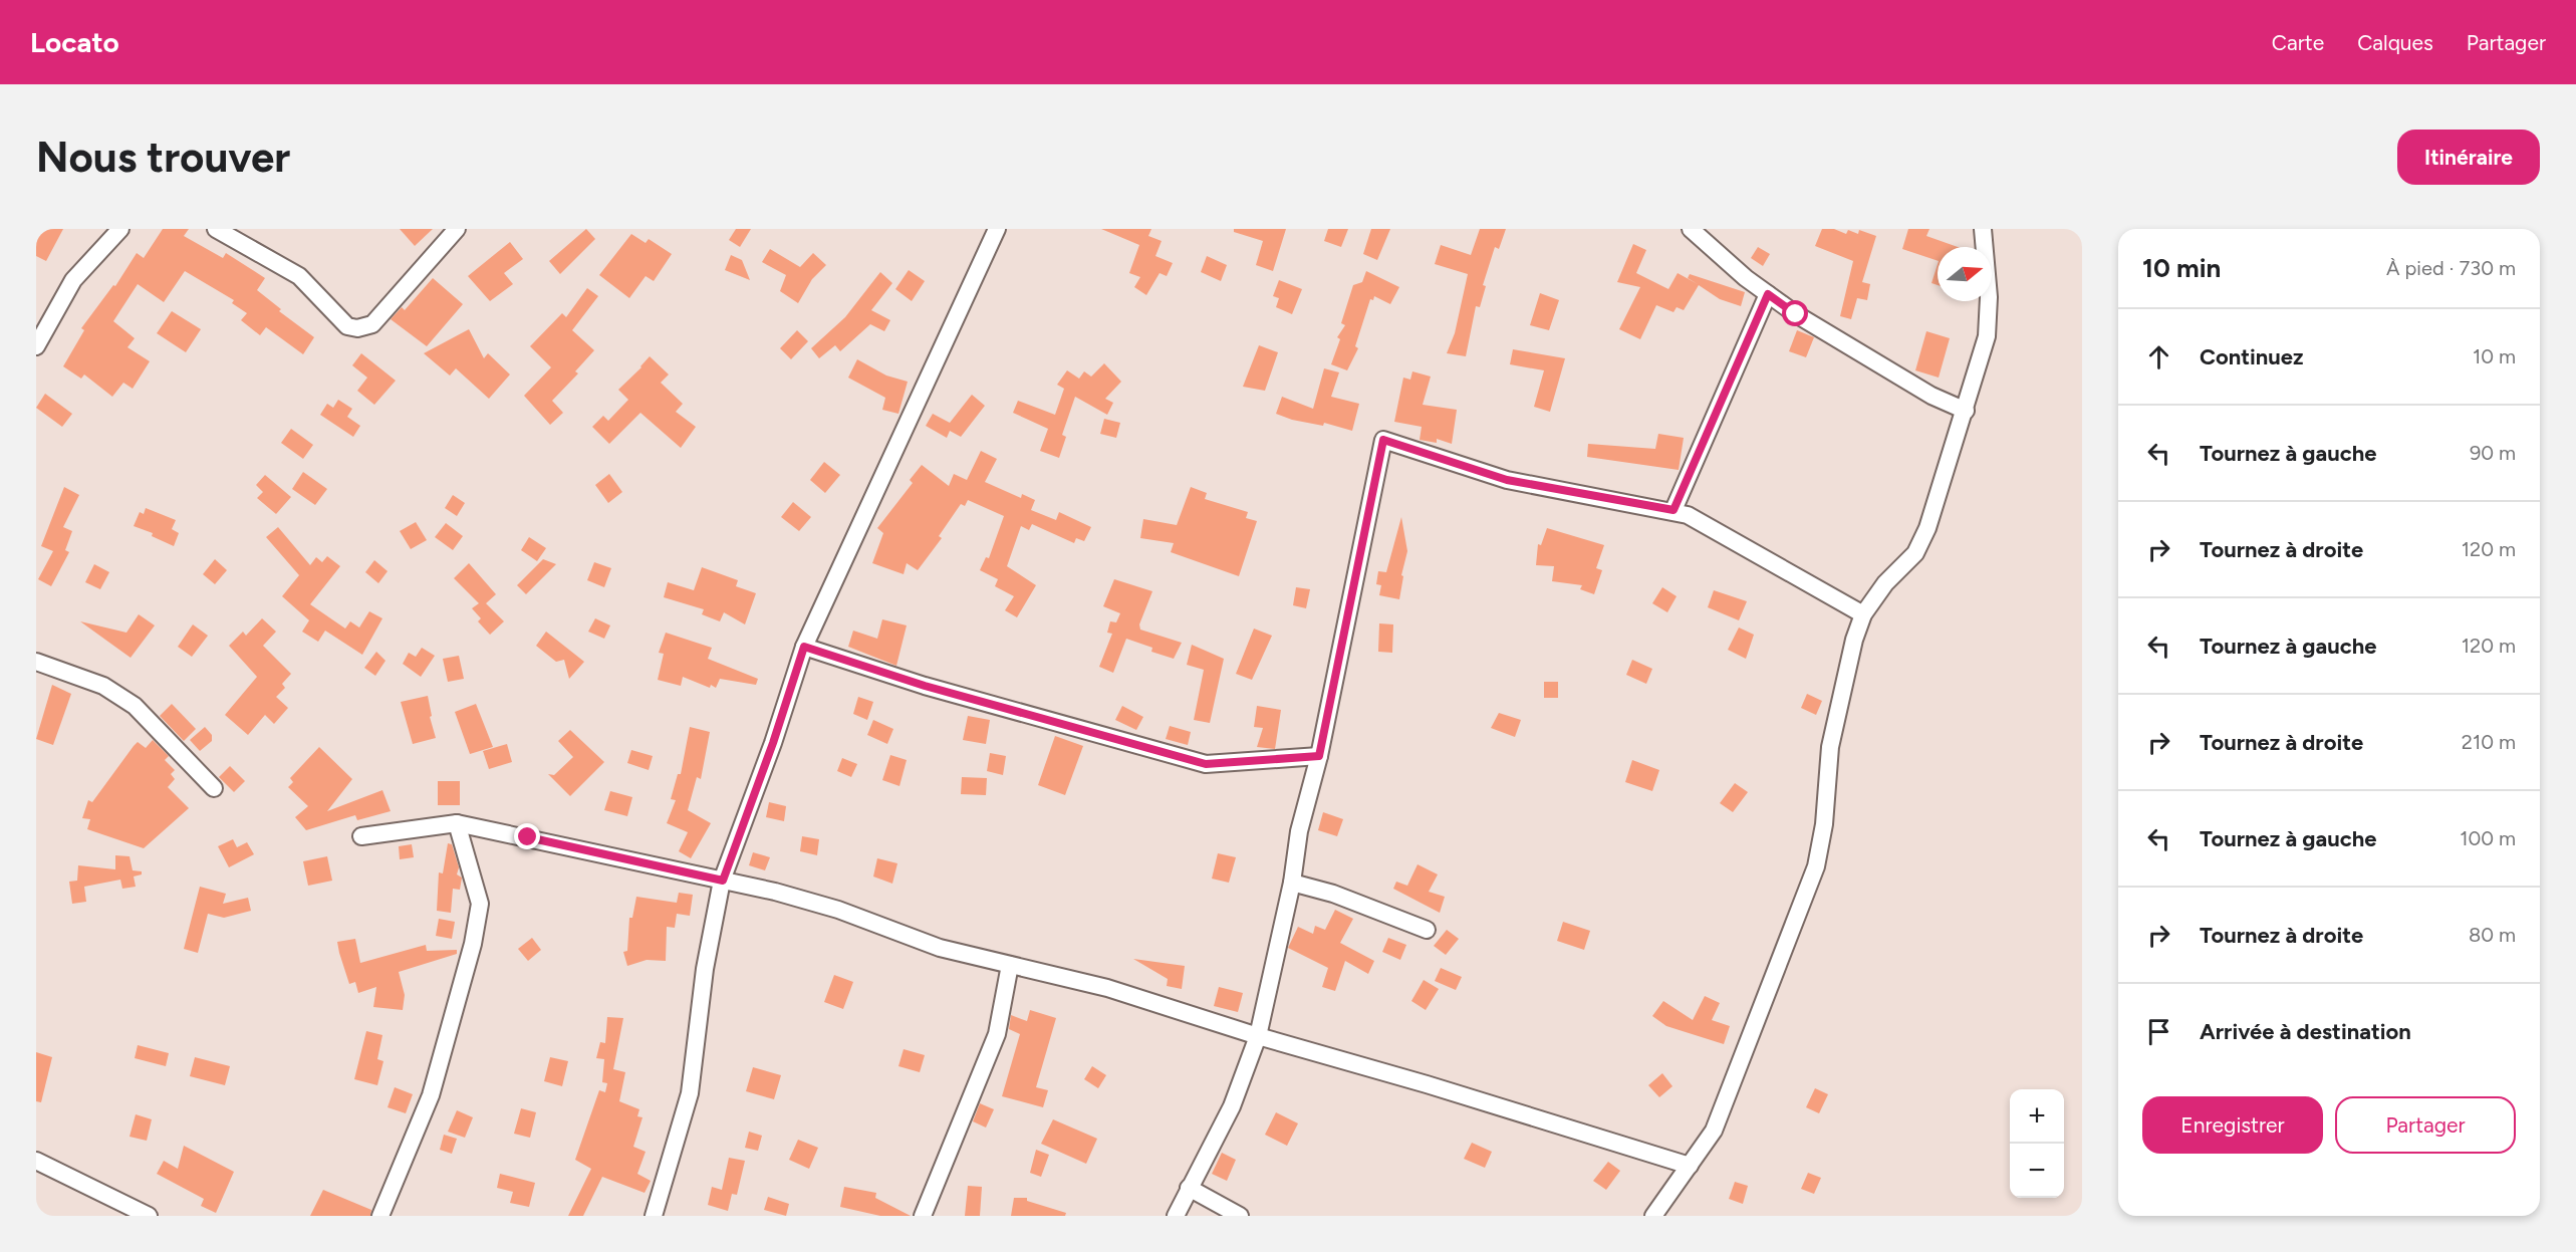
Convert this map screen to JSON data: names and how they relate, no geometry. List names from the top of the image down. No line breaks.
{"north":"right","page":{"header":"Locato","nav":["Carte","Calques","Partager"],"buttons":["Itinéraire",["Enregistrer","Partager"]],"title":"Nous trouver","heading":["10 min","À pied · 730 m"],"list":[["Continuez","10 m"],["Tournez à gauche","90 m"],["Tournez à droite","120 m"],["Tournez à gauche","120 m"],["Tournez à droite","210 m"],["Tournez à gauche","100 m"],["Tournez à droite","80 m"],"Arrivée à destination"],"map_buttons":["+","−"]}}
